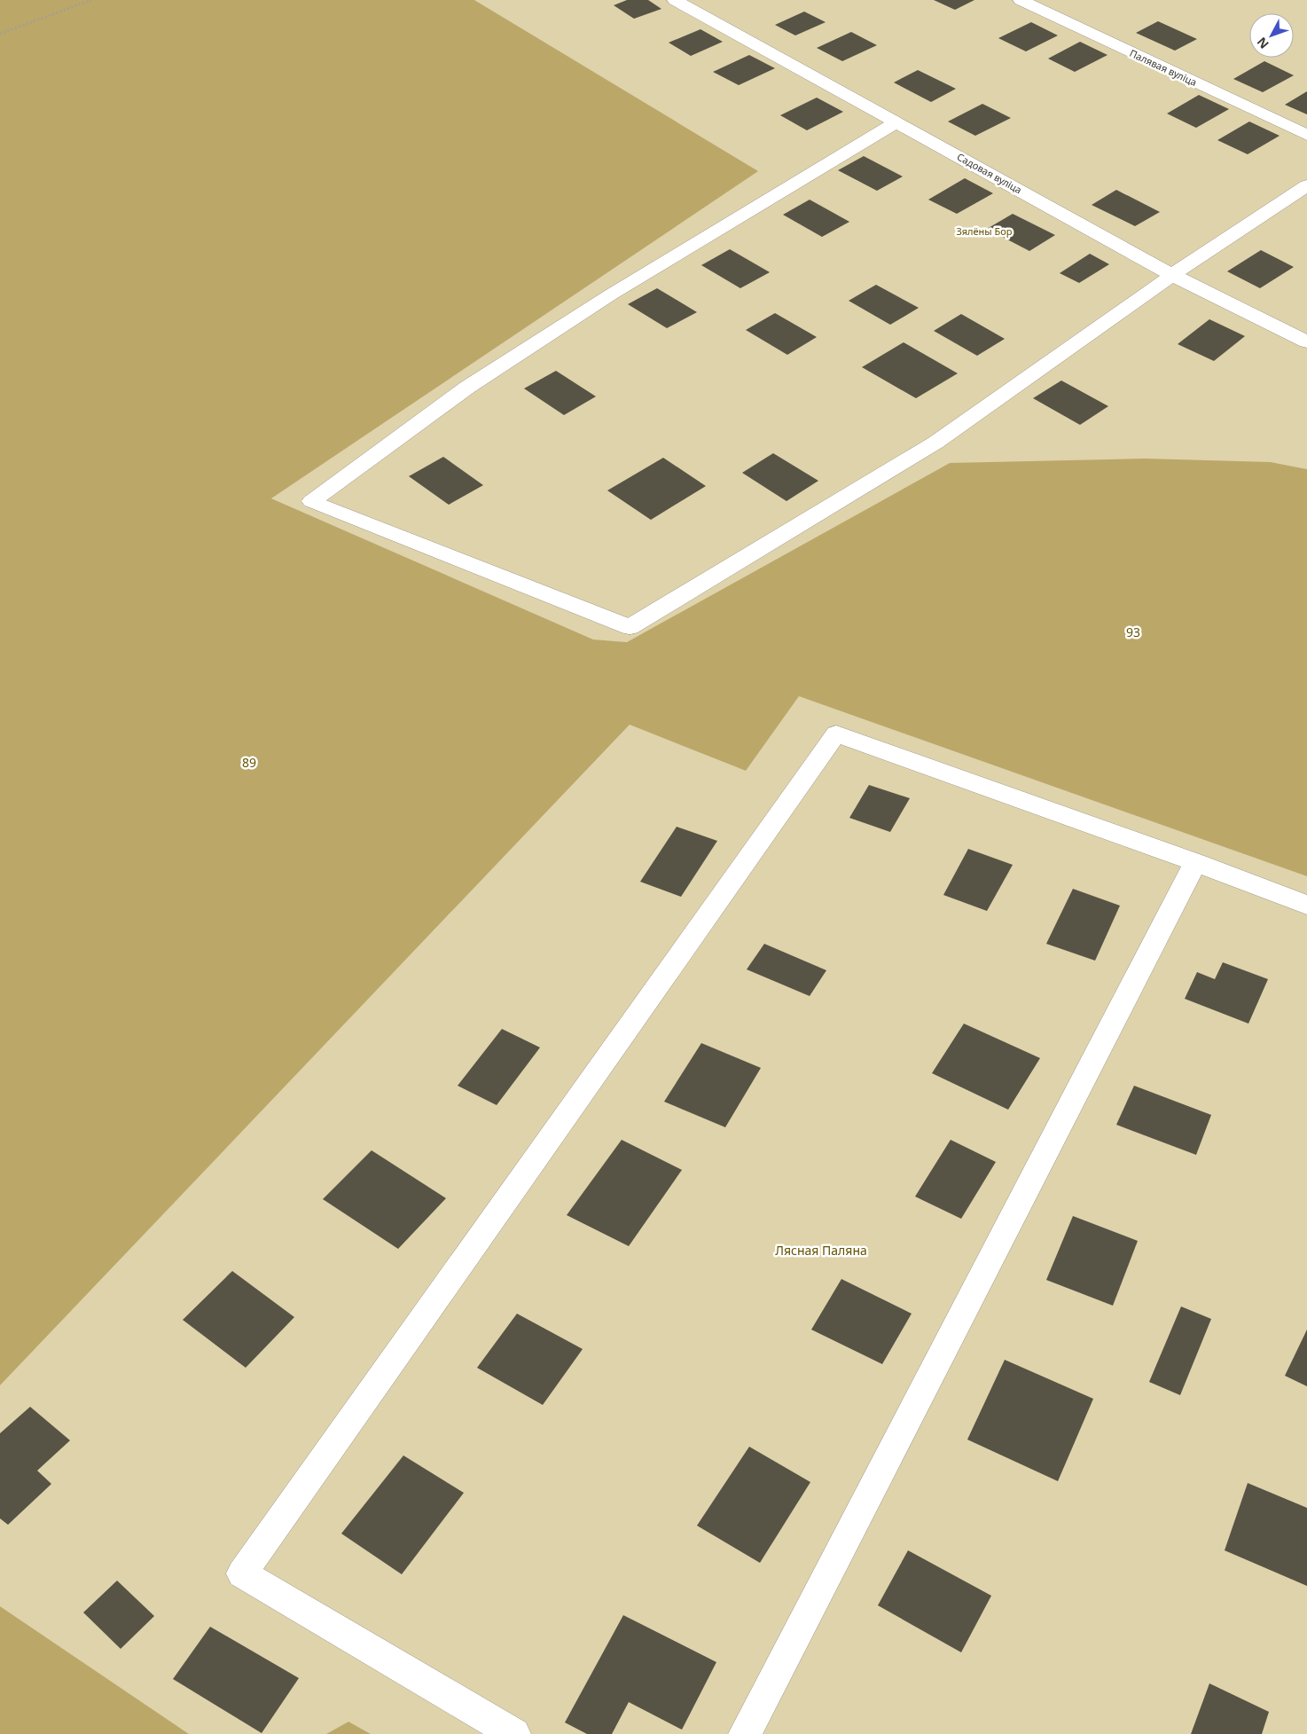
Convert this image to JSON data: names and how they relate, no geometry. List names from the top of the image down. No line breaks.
{"streets":{"street":["Палявая вуліца","Садовая вуліца"]},"parks":["Зялёны Бор","93","89","Лясная Паляна"],"north":"bottom left"}
